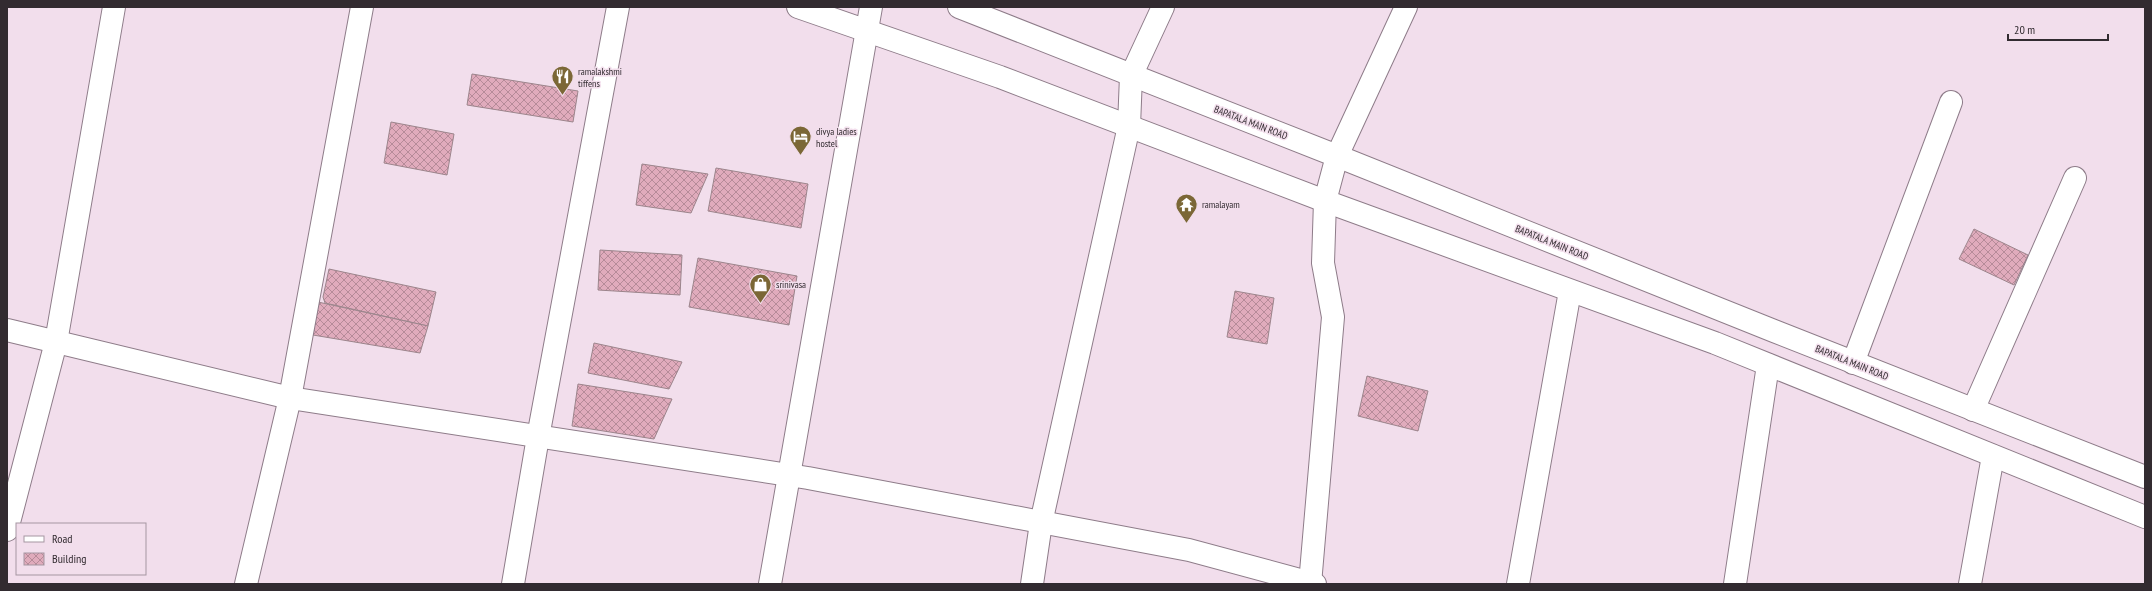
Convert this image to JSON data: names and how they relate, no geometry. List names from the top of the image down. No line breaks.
{"streets":{"street":["BAPATALA MAIN ROAD"]},"places":{"restaurant":["ramalakshmi tiffens"],"hotel":["divya ladies hostel"],"temple":["ramalayam"],"shop":["srinivasa"]},"legend":["Road","Building"],"scale_bar":"20 m"}
